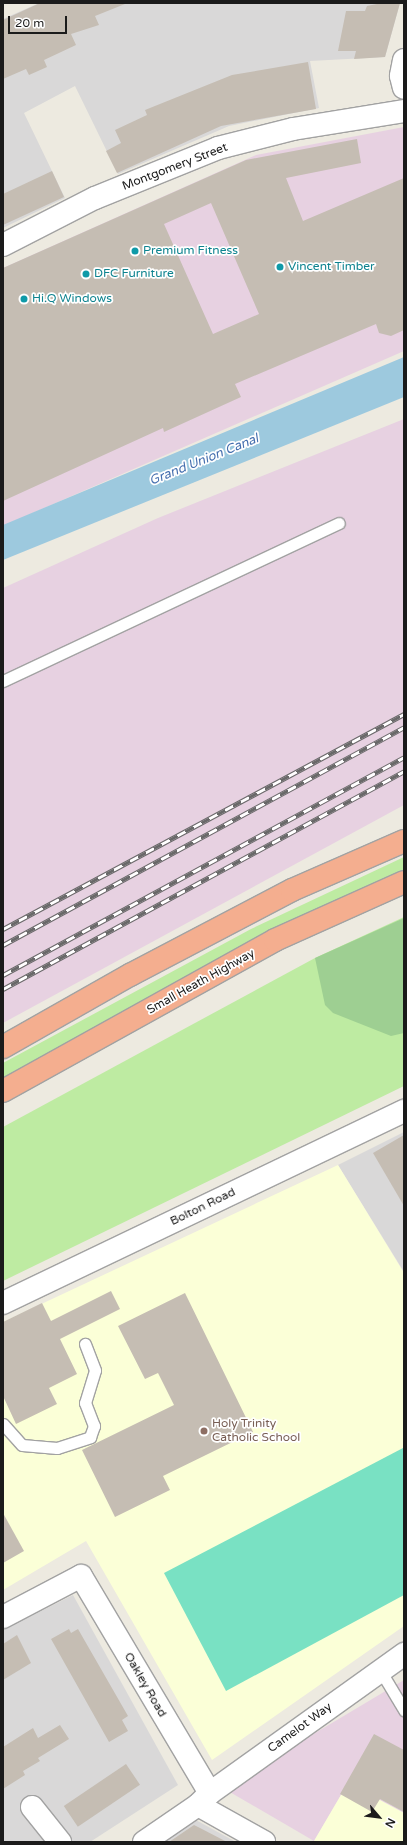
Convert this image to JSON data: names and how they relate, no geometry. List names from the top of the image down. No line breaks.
{"streets":{"highway":["Small Heath Highway"],"street":["Montgomery Street","Bolton Road","Oakley Road","Camelot Way"]},"crossings":[["Oakley Road","Camelot Way"]],"water":["Grand Union Canal"],"places":["Premium Fitness","Vincent Timber","DFC Furniture","Hi.Q Windows","Holy Trinity Catholic School"],"scale_bar":"20 m","north":"bottom right"}
